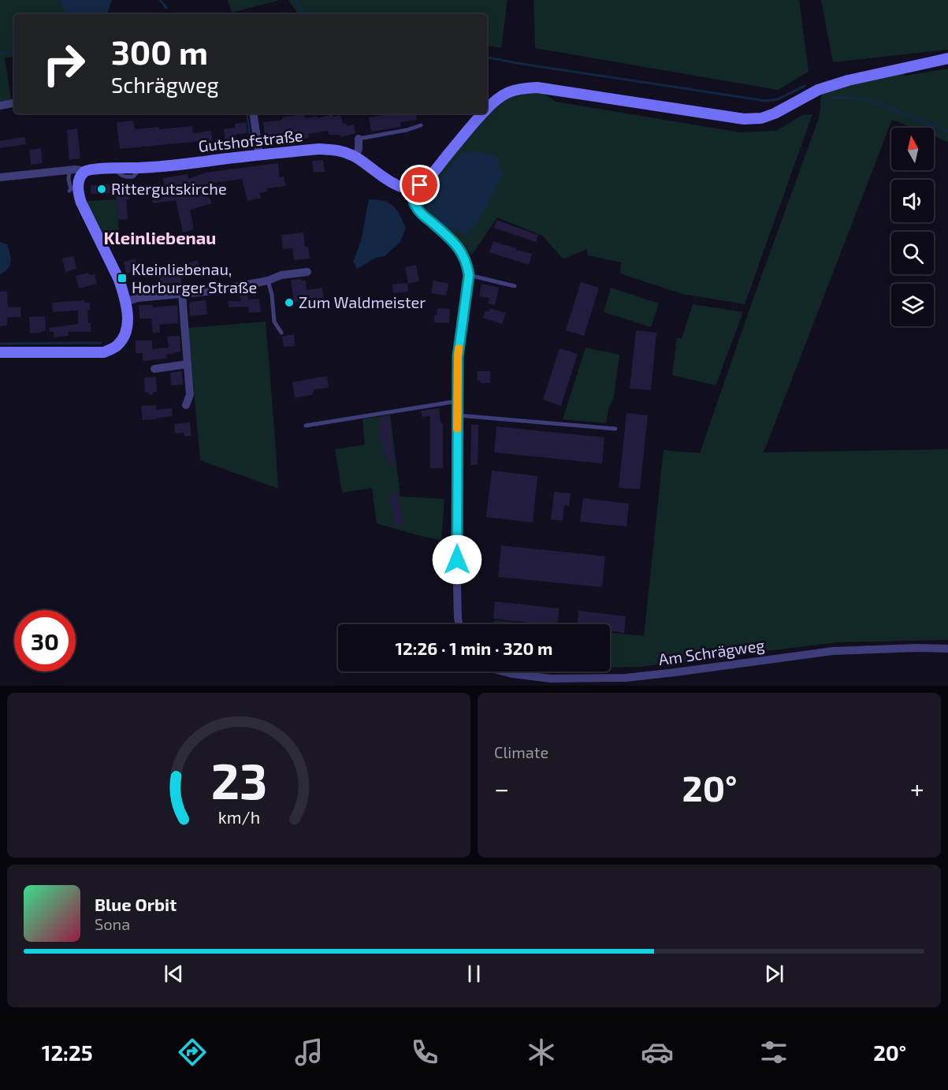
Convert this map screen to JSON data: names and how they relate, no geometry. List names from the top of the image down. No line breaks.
{"streets":{"street":["Gutshofstraße","Am Schrägweg"]},"districts":["Kleinliebenau"],"places":{"other":["Rittergutskirche","Zum Waldmeister"],"transit":["Kleinliebenau, Horburger Straße"]},"north":"top","page":{"turn":["300 m","Schrägweg"],"limit":"30","trip":"12:26 · 1 min · 320 m","tile":"Climate","heat":["−","20°","+"],"song":["Blue Orbit","Sona"],"tabs":["12:25","20°"],"gauge":["23","km/h"]}}
